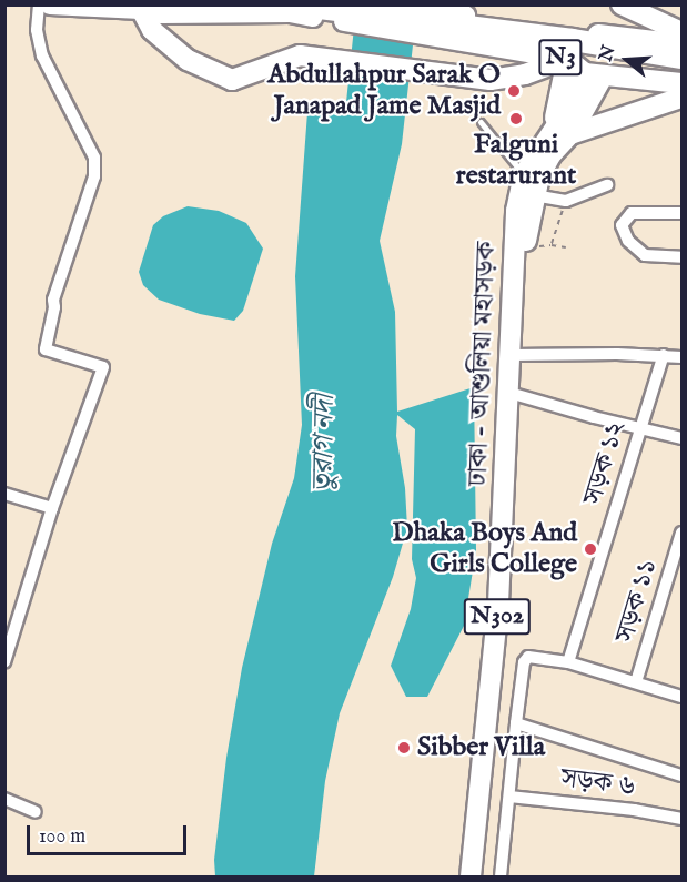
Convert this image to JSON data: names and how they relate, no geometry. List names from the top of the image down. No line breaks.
{"streets":{"highway":["N3","ঢাকা - আশুলিয়া মহাসড়ক","N302"],"street":["সড়ক ১২","সড়ক ১১","সড়ক ৬"]},"crossings":[["N3","ঢাকা - আশুলিয়া মহাসড়ক"],["N3","N302"],["ঢাকা - আশুলিয়া মহাসড়ক","N302"]],"water":["তুরাগ নদী"],"places":["Abdullahpur Sarak O Janapad Jame Masjid","Falguni restarurant","Dhaka Boys And Girls College","Sibber Villa"],"scale_bar":"100 m","north":"left"}
